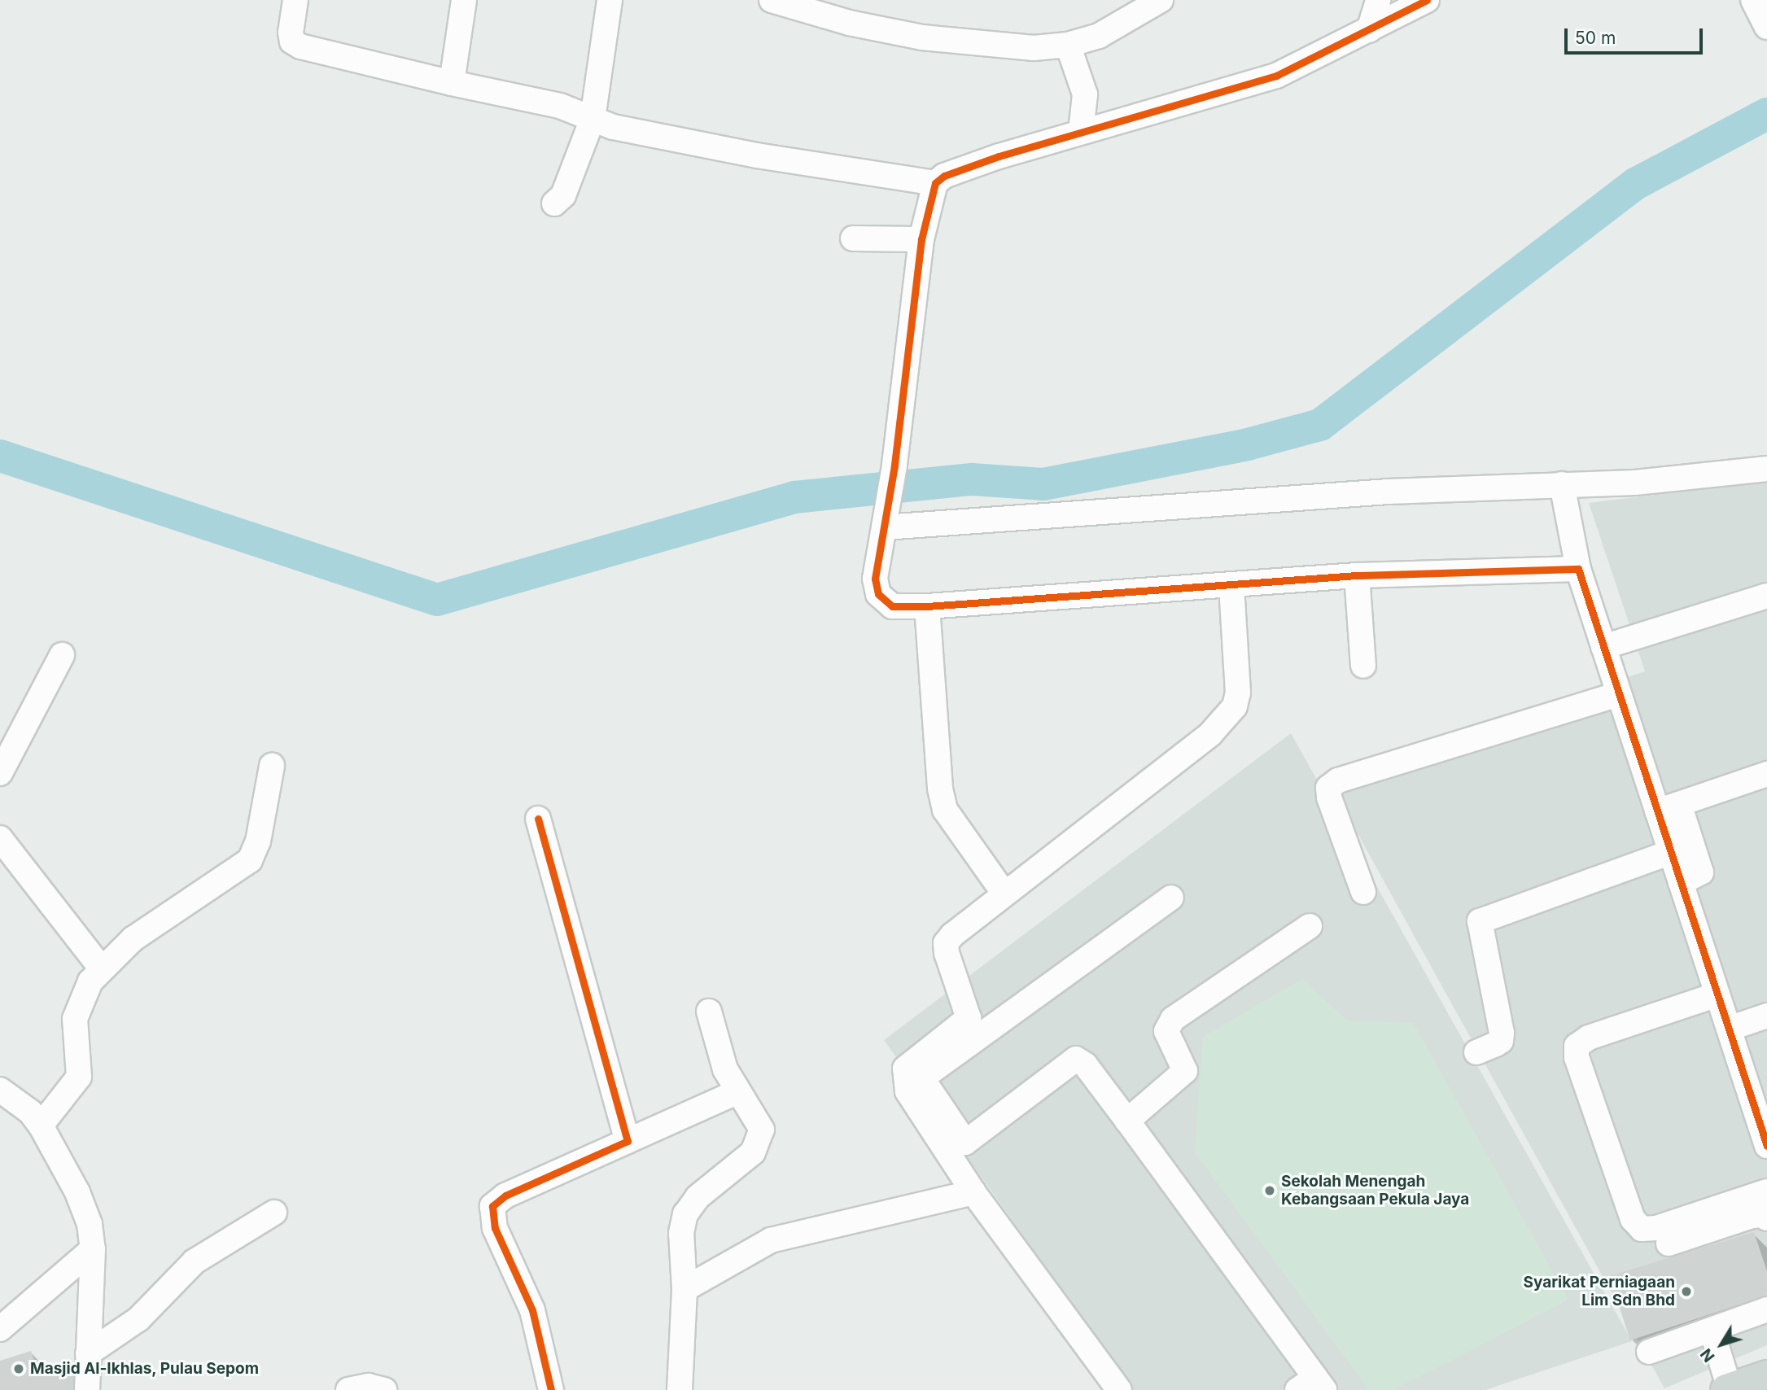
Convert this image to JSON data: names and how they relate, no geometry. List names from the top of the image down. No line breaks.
{"places":["Sekolah Menengah Kebangsaan Pekula Jaya","Syarikat Perniagaan Lim Sdn Bhd","Masjid Al-Ikhlas, Pulau Sepom"],"scale_bar":"50 m","north":"bottom left"}
